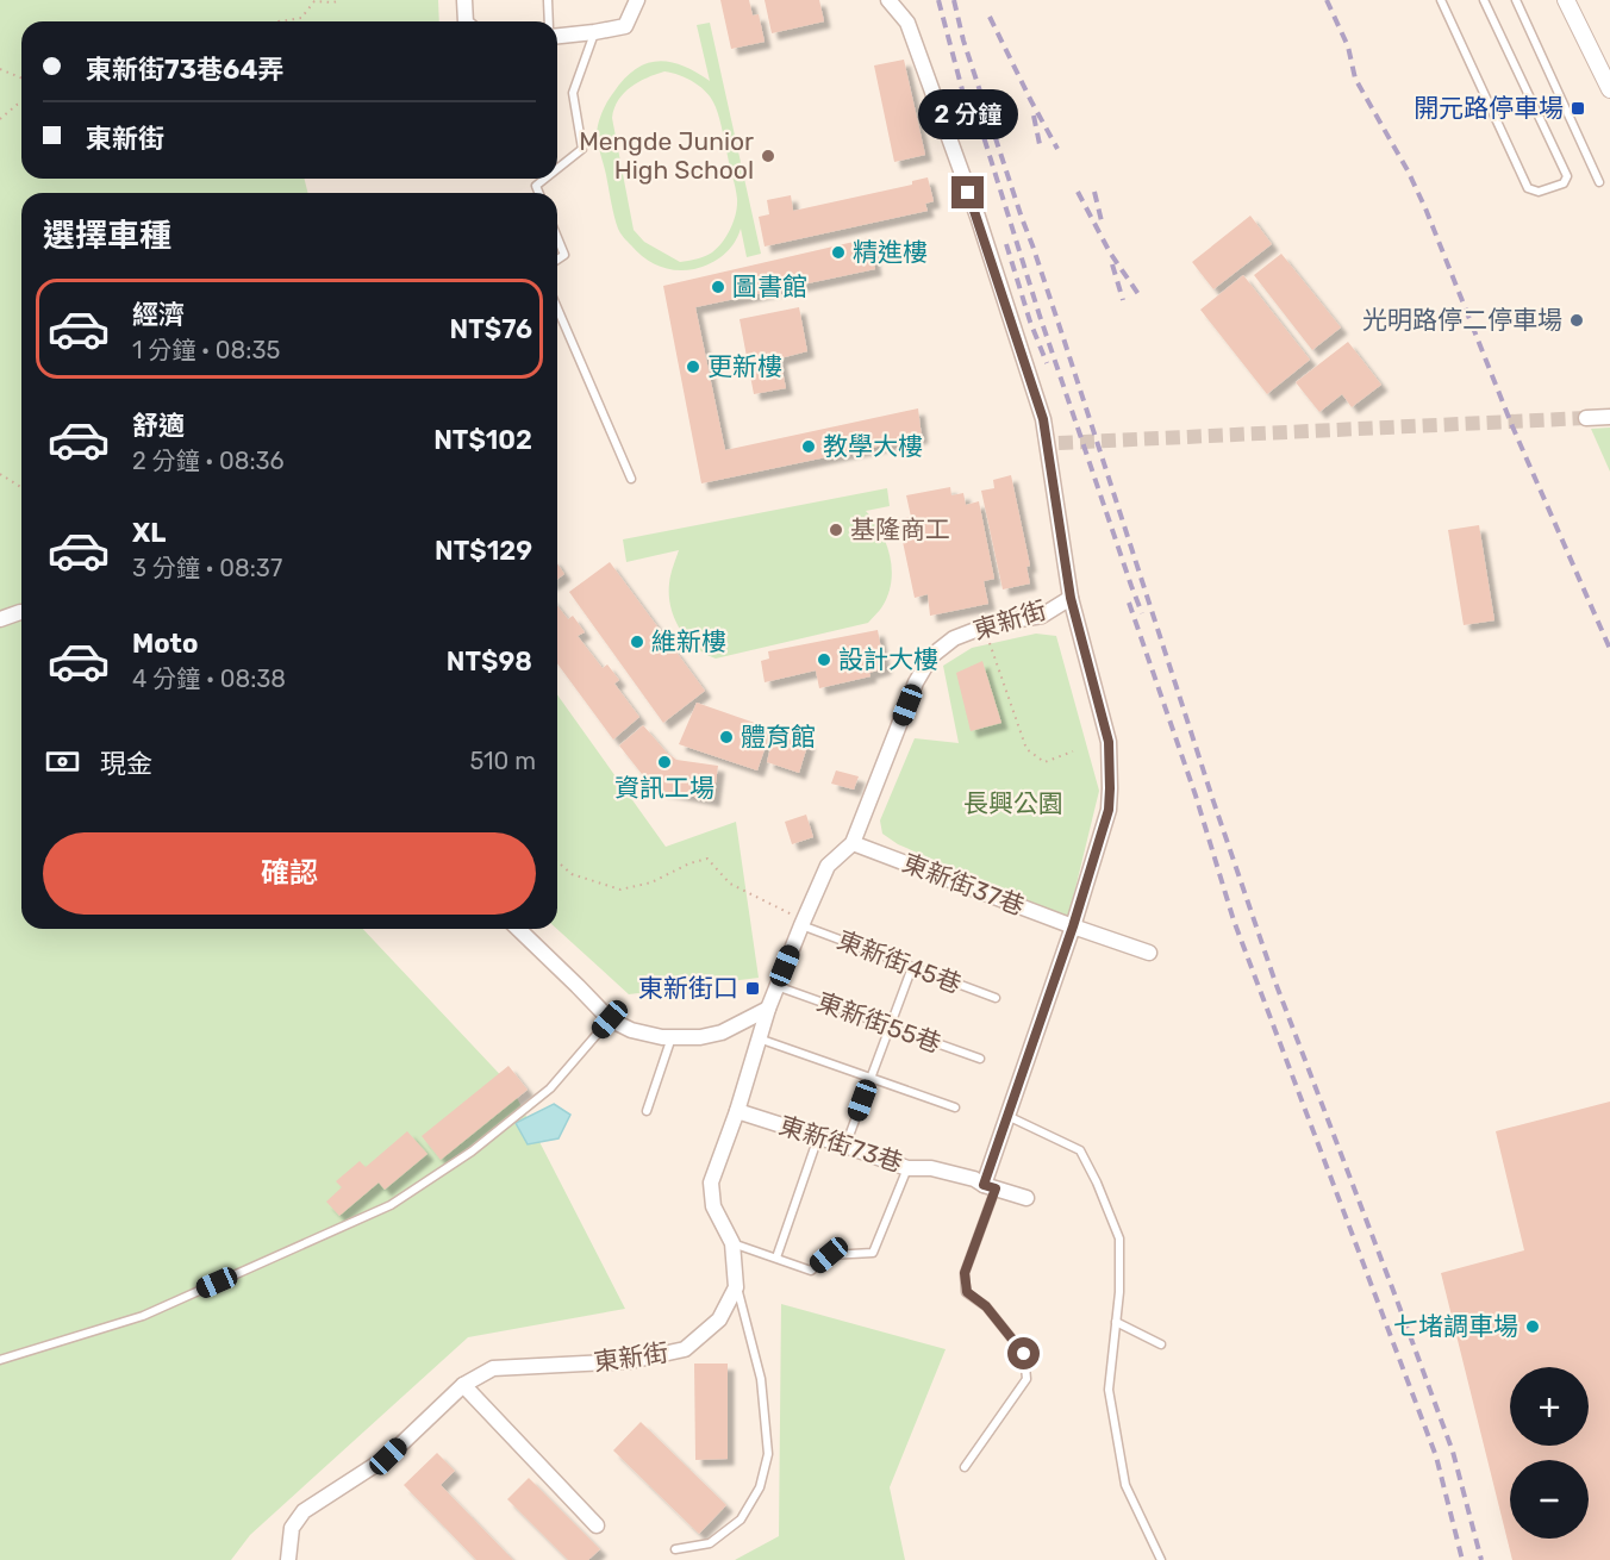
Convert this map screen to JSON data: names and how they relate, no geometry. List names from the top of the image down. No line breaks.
{"streets":{"street":["東新街","東新街37巷","東新街73巷"],"lane":["東新街45巷","東新街55巷"]},"crossings":[["東新街","東新街37巷"],["東新街","東新街45巷"],["東新街","東新街55巷"],["東新街","東新街73巷"]],"parks":["長興公園"],"places":{"transit":["開元路停車場","東新街口"],"other":["Mengde Junior High School","精進樓","圖書館","光明路停二停車場","更新樓","教學大樓","基隆商工","維新樓","設計大樓","體育館","資訊工場","七堵調車場"]},"page":{"banner":["東新街73巷64弄","東新街"],"bubble":"2 分鐘","heading":"選擇車種","list":[{"name":"經濟","note":"1 分鐘 · 08:35","value":"NT$76"},{"name":"舒適","note":"2 分鐘 · 08:36","value":"NT$102"},{"name":"XL","note":"3 分鐘 · 08:37","value":"NT$129"},{"name":"Moto","note":"4 分鐘 · 08:38","value":"NT$98"}],"pay":["現金","510 m"],"buttons":"確認","map_buttons":["+","−"]}}
